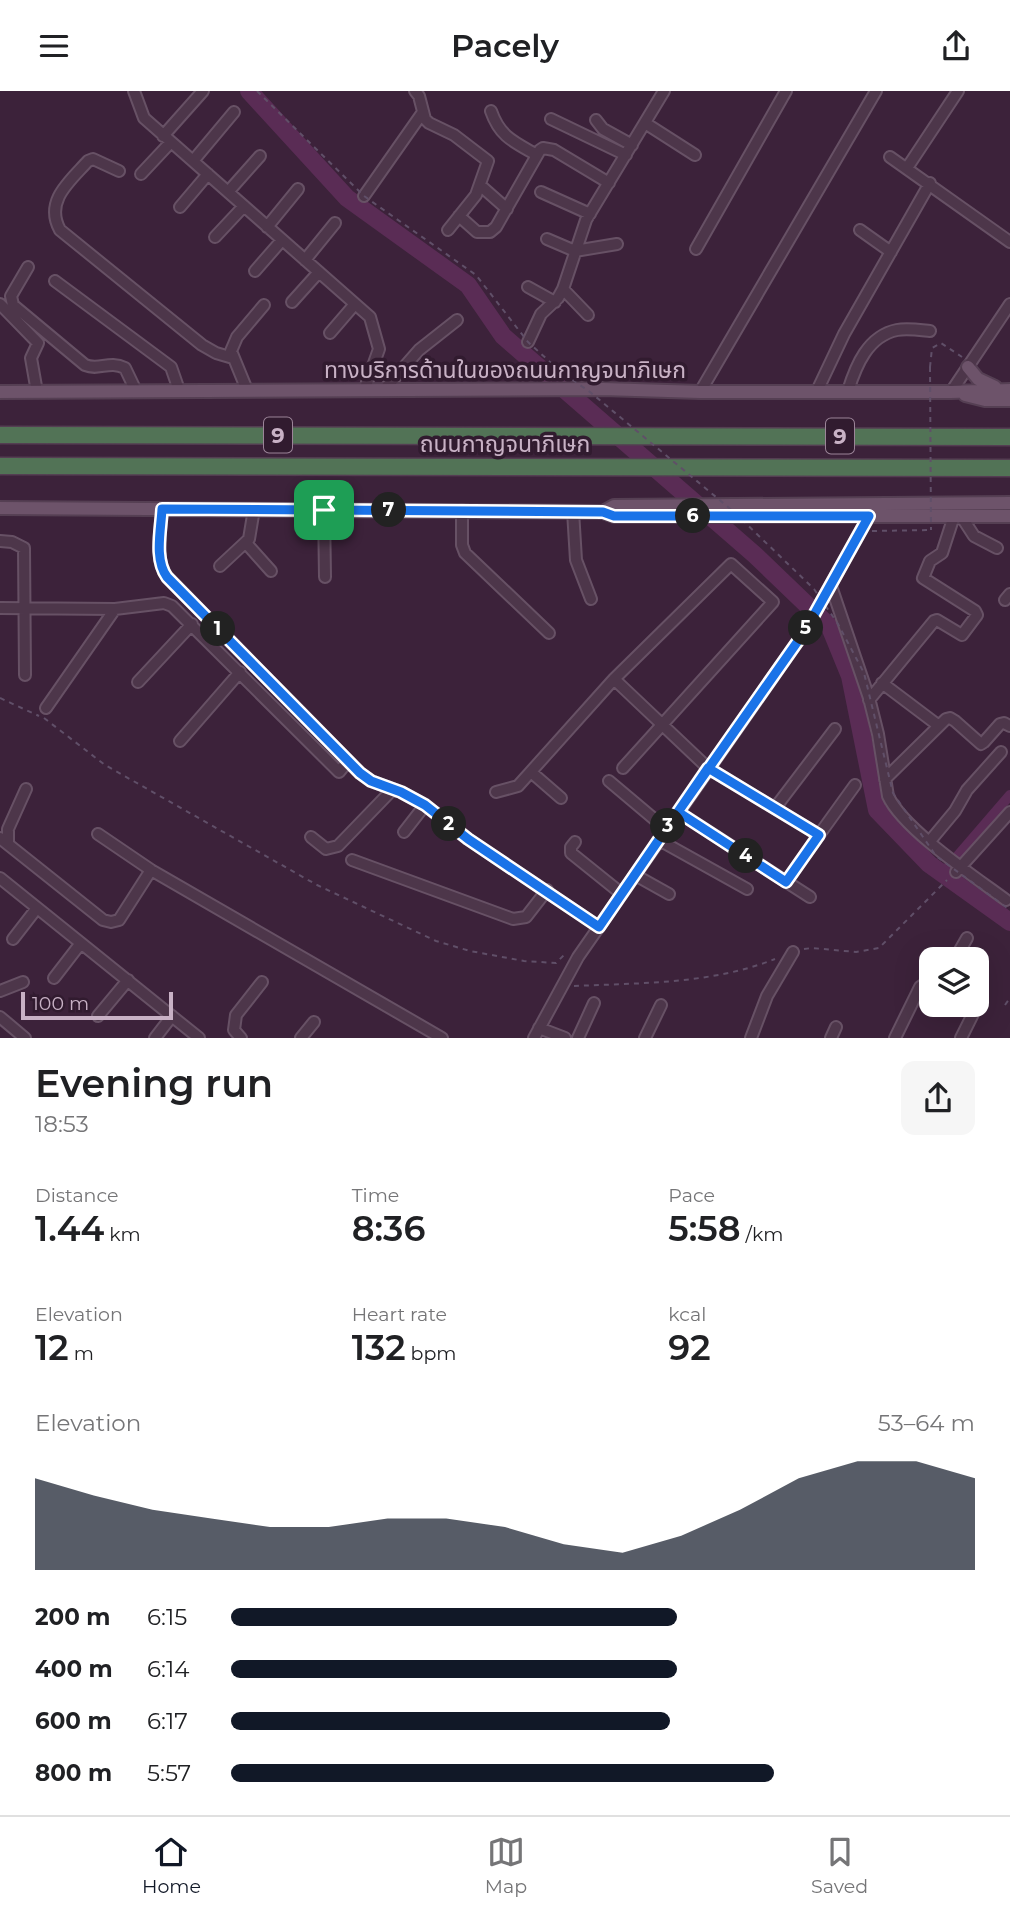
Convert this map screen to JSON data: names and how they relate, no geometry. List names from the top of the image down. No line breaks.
{"streets":{"highway":["9","ถนนกาญจนาภิเษก"],"main road":["ทางบริการด้านในของถนนกาญจนาภิเษก"]},"scale_bar":"100 m","page":{"header":"Pacely","pins":["7","6","5","1","2","3","4"],"scale":"100 m","heading":["Evening run","18:53"],"stats":[["Distance","1.44 km"],["Time","8:36"],["Pace","5:58 /km"],["Elevation","12 m"],["Heart rate","132 bpm"],["kcal","92"]],"chart":["Elevation","53–64 m"],"list":[{"name":"200 m","note":"6:15"},{"name":"400 m","note":"6:14"},{"name":"600 m","note":"6:17"},{"name":"800 m","note":"5:57"}],"tabs":["Home","Map","Saved"]}}
